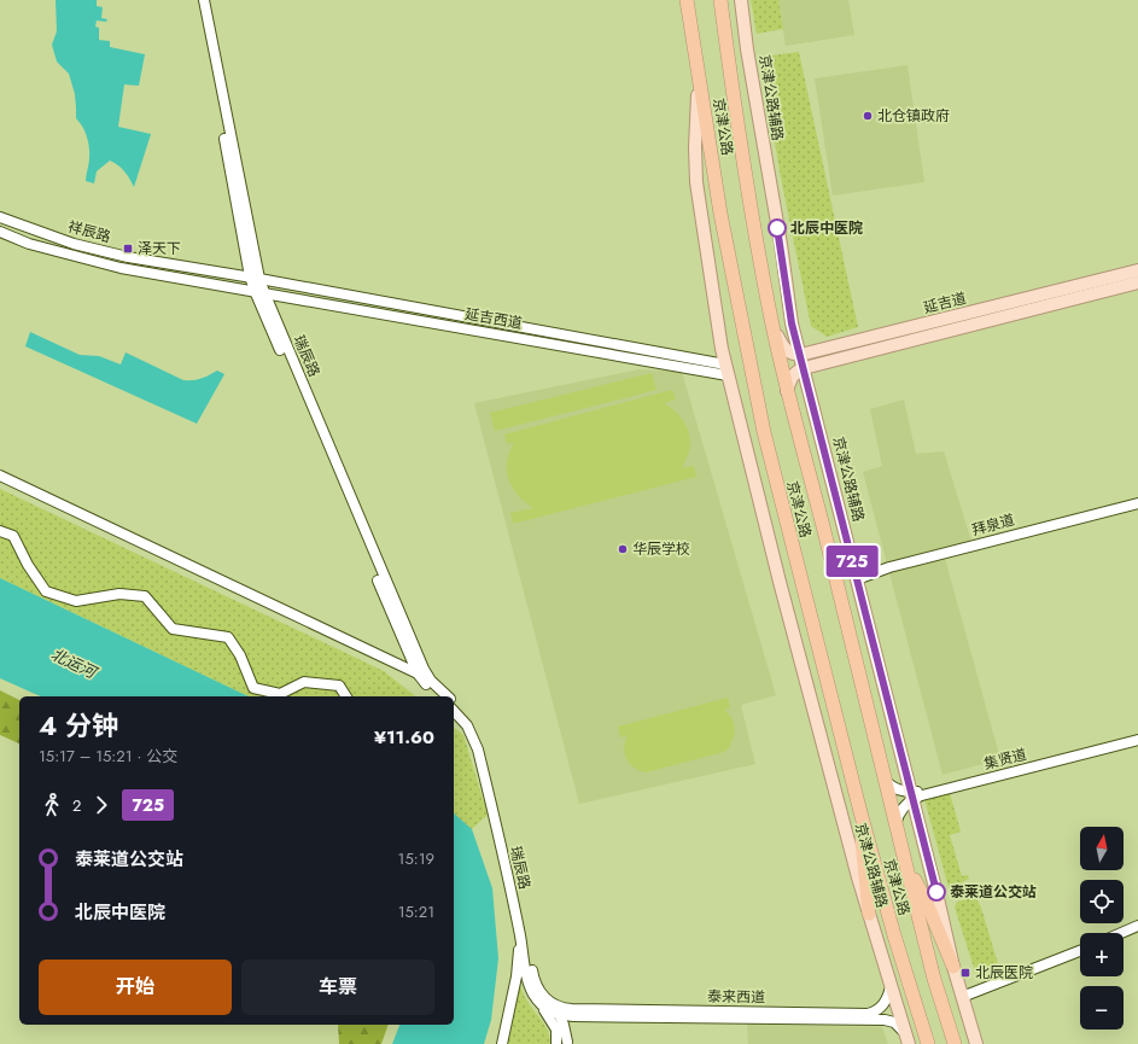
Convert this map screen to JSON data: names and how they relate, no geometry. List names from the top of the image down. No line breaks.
{"streets":{"highway":["京津公路"],"main road":["京津公路辅路","延吉道"],"street":["祥辰路","延吉西道","瑞辰路","拜泉道","集贤道","泰来西道"]},"crossings":[["京津公路辅路","京津公路"],["京津公路辅路","延吉道"],["京津公路辅路","延吉西道"],["京津公路辅路","拜泉道"],["京津公路辅路","集贤道"],["京津公路辅路","泰来西道"],["祥辰路","延吉西道"],["祥辰路","瑞辰路"],["延吉西道","瑞辰路"],["瑞辰路","泰来西道"]],"water":["北运河"],"places":{"other":["北仓镇政府","北辰中医院","华辰学校","泰莱道公交站"],"transit":["泽天下","北辰医院"]},"lines":["bus line 725"],"north":"top","page":{"on_map":"725","heading":["4 分钟","15:17 – 15:21 · 公交","¥11.60"],"legs":["2","725"],"map_buttons":["+","−"],"list":[{"name":"泰莱道公交站","value":"15:19"},{"name":"北辰中医院","value":"15:21"}],"buttons":["开始","车票"]}}
